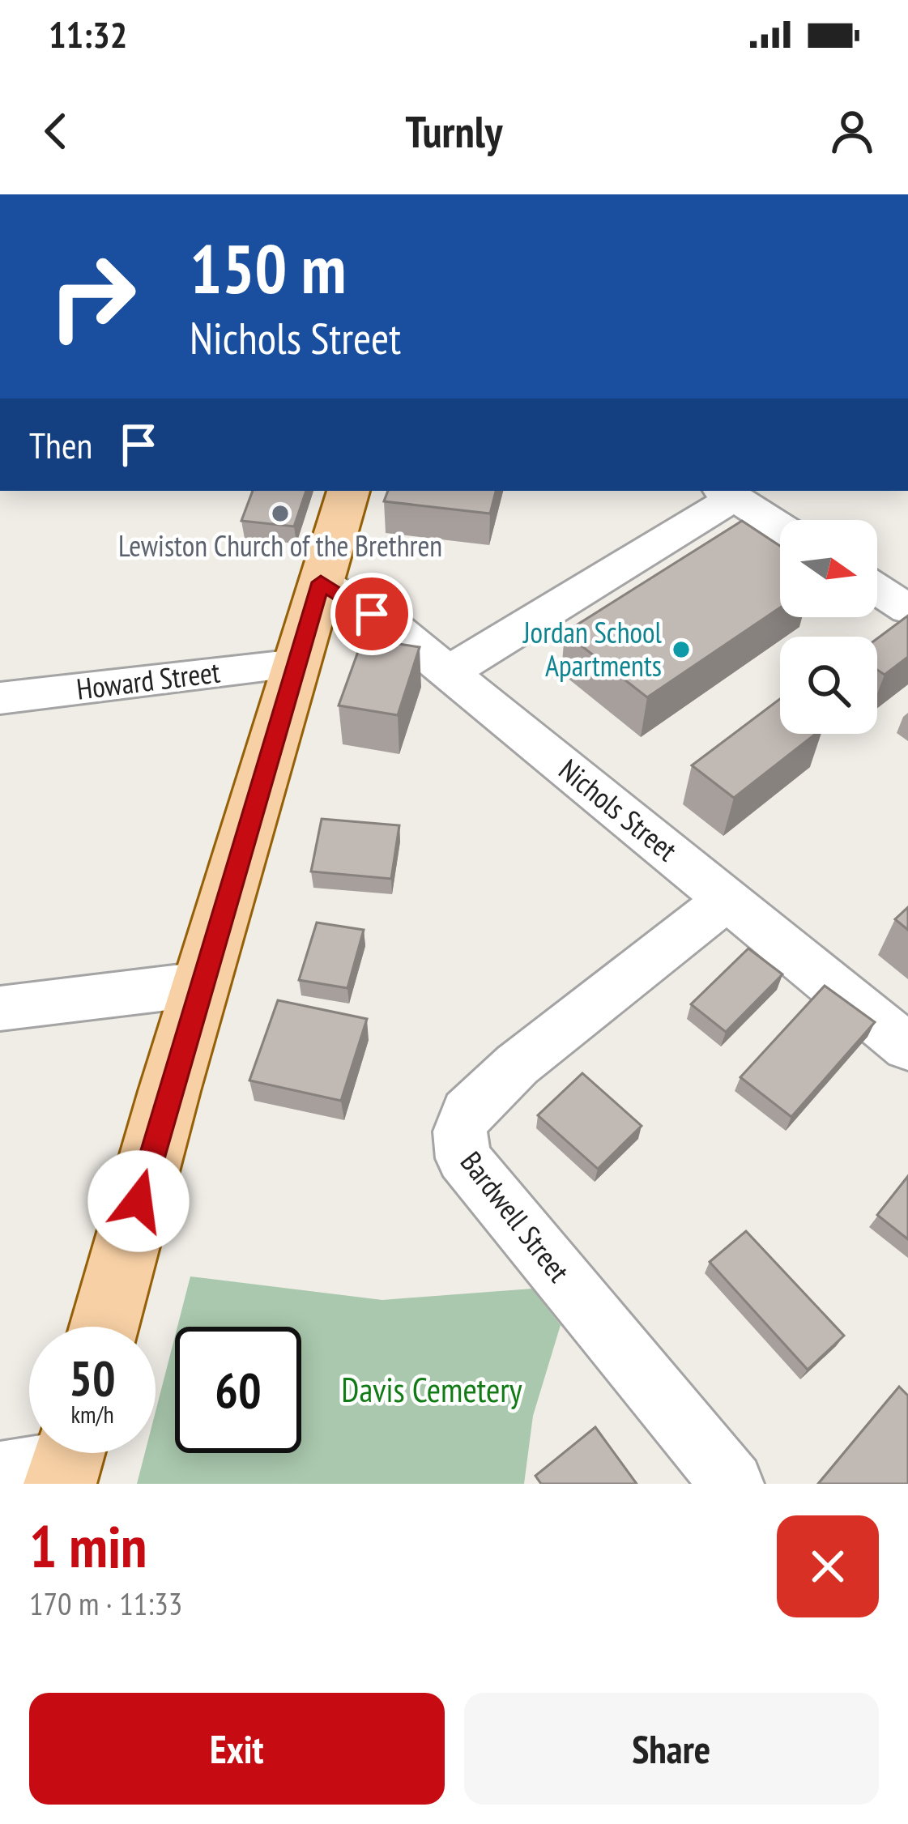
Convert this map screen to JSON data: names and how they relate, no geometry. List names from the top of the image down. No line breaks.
{"streets":{"street":["Howard Street","Nichols Street","Bardwell Street"]},"crossings":[["Nichols Street","Bardwell Street"]],"parks":["Davis Cemetery"],"places":["Lewiston Church of the Brethren","Jordan School Apartments"],"north":"right","page":{"status":"11:32","header":"Turnly","turn":["150 m","Nichols Street"],"then":"Then","speed":"50 km/h","limit":"60","heading":["1 min","170 m · 11:33"],"buttons":["Exit","Share"]}}
